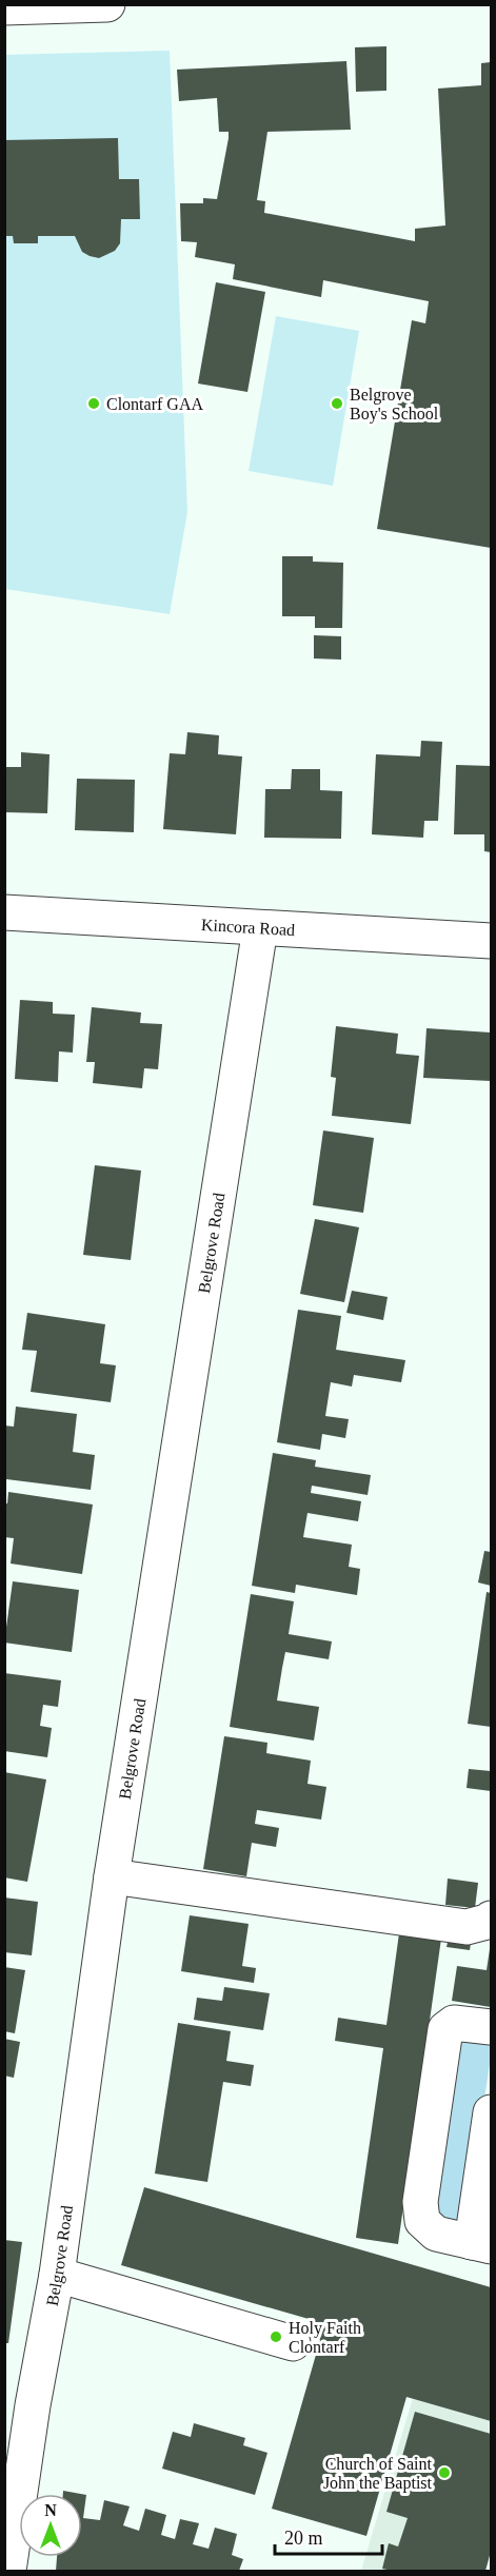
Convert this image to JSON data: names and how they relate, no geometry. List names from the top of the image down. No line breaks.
{"streets":{"street":["Kincora Road","Belgrove Road"]},"crossings":[["Kincora Road","Belgrove Road"]],"places":["Clontarf GAA","Belgrove Boy's School","Holy Faith Clontarf","Church of Saint John the Baptist"],"scale_bar":"20 m","north":"top"}
